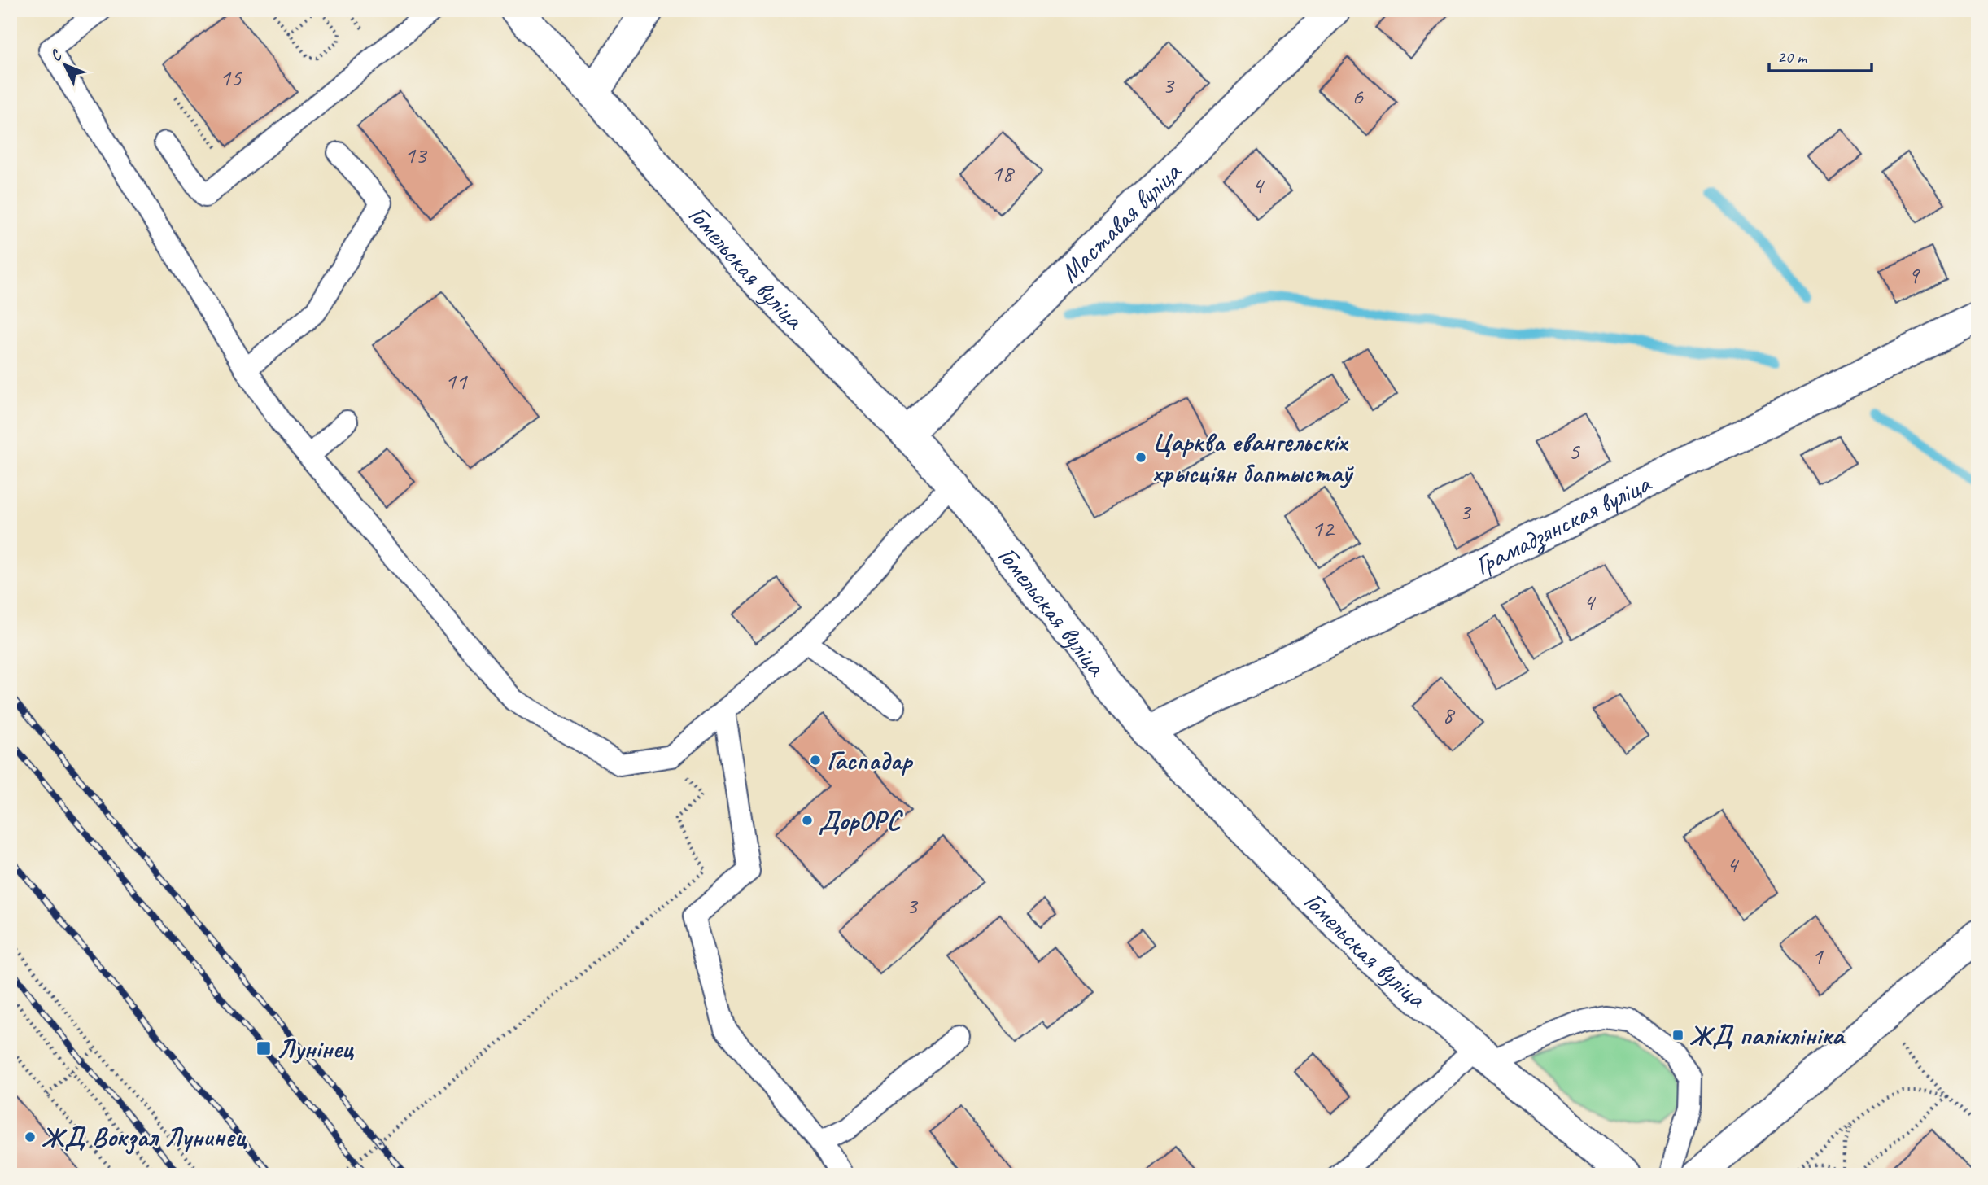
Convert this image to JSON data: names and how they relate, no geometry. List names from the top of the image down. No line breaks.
{"streets":{"street":["Маставая вуліца","Гомельская вуліца","Грамадзянская вуліца"]},"crossings":[["Маставая вуліца","Гомельская вуліца"],["Гомельская вуліца","Грамадзянская вуліца"]],"places":{"other":["Царква евангельскіх хрысціян баптыстаў","Гаспадар","ДорОРС","ЖД Вокзал Лунинец"],"transit":["ЖД паліклініка","Лунінец"]},"house_numbers":["15","3","6","13","18","4","9","11","5","3","12","4","8","4","3","1"],"scale_bar":"20 m","north":"top left"}
